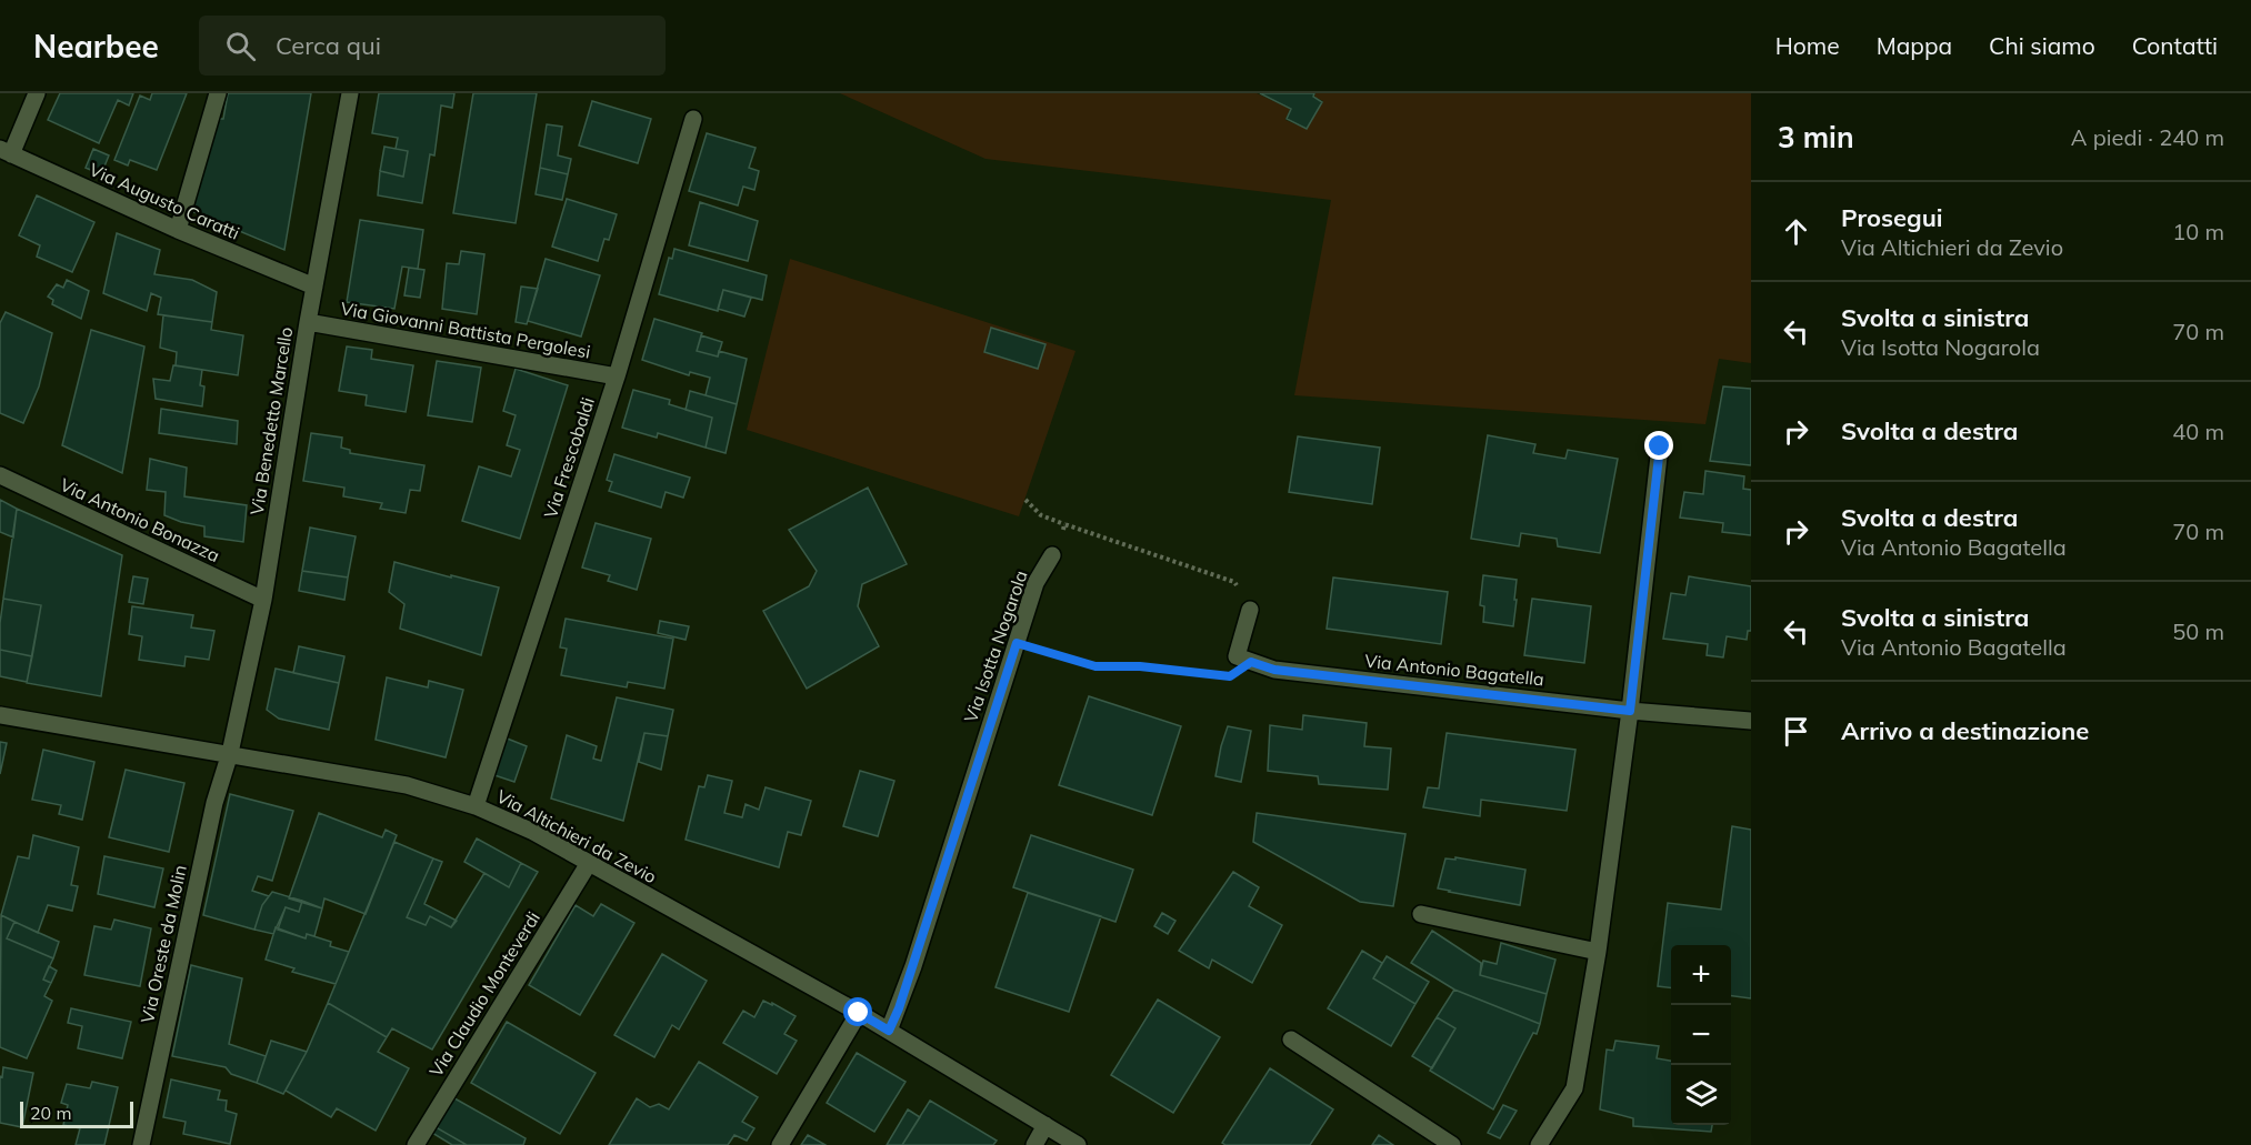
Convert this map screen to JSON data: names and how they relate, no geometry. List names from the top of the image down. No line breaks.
{"streets":{"street":["Via Augusto Caratti","Via Giovanni Battista Pergolesi","Via Benedetto Marcello","Via Frescobaldi","Via Antonio Bonazza","Via Isotta Nogarola","Via Antonio Bagatella","Via Altichieri da Zevio","Via Oreste da Molin","Via Claudio Monteverdi"]},"crossings":[["Via Augusto Caratti","Via Benedetto Marcello"],["Via Giovanni Battista Pergolesi","Via Benedetto Marcello"],["Via Giovanni Battista Pergolesi","Via Frescobaldi"],["Via Benedetto Marcello","Via Antonio Bonazza"],["Via Benedetto Marcello","Via Altichieri da Zevio"],["Via Benedetto Marcello","Via Oreste da Molin"],["Via Frescobaldi","Via Altichieri da Zevio"],["Via Isotta Nogarola","Via Altichieri da Zevio"],["Via Altichieri da Zevio","Via Oreste da Molin"],["Via Altichieri da Zevio","Via Claudio Monteverdi"]],"scale_bar":"20 m","page":{"header":"Nearbee","search":"Cerca qui","nav":["Home","Mappa","Chi siamo","Contatti"],"heading":["3 min","A piedi · 240 m"],"list":[["Prosegui","Via Altichieri da Zevio","10 m"],["Svolta a sinistra","Via Isotta Nogarola","70 m"],["Svolta a destra","40 m"],["Svolta a destra","Via Antonio Bagatella","70 m"],["Svolta a sinistra","Via Antonio Bagatella","50 m"],"Arrivo a destinazione"],"map_buttons":["+","−"],"scale":"20 m"}}
